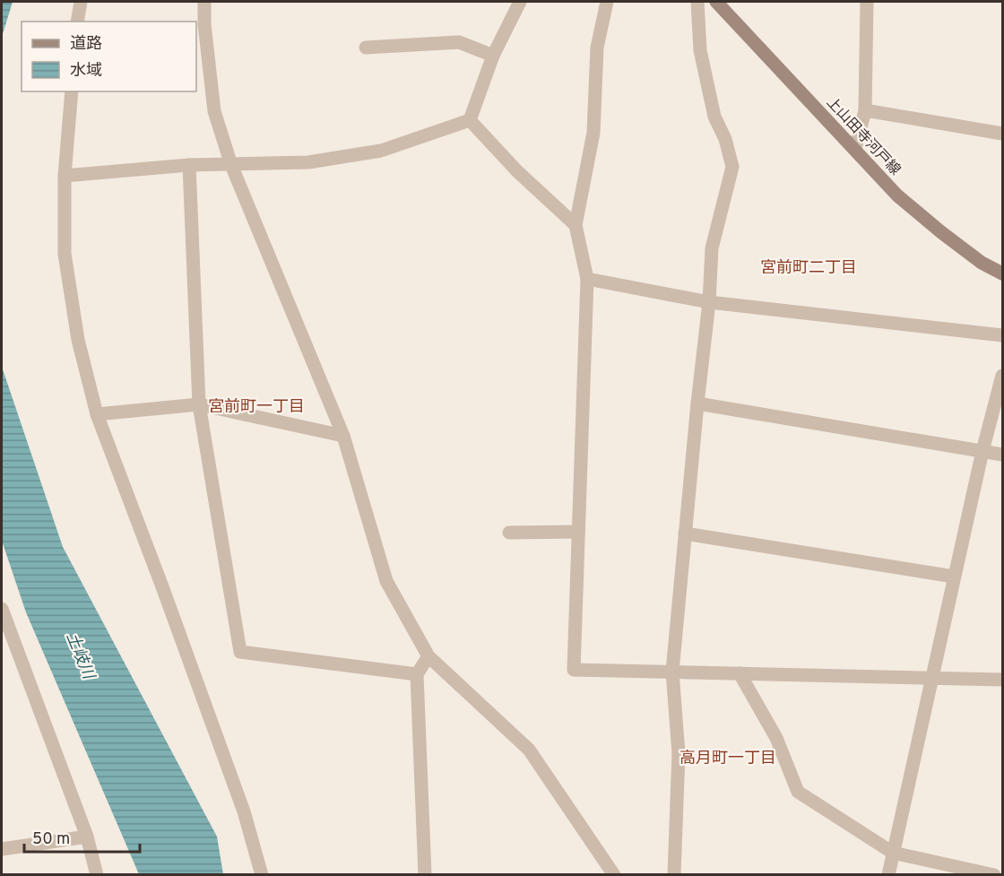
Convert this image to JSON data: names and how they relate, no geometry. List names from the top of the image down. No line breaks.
{"streets":{"main road":["上山田寺河戸線"]},"districts":["宮前町二丁目","宮前町一丁目","高月町一丁目"],"water":["土岐川"],"legend":["道路","水域"],"scale_bar":"50 m"}
